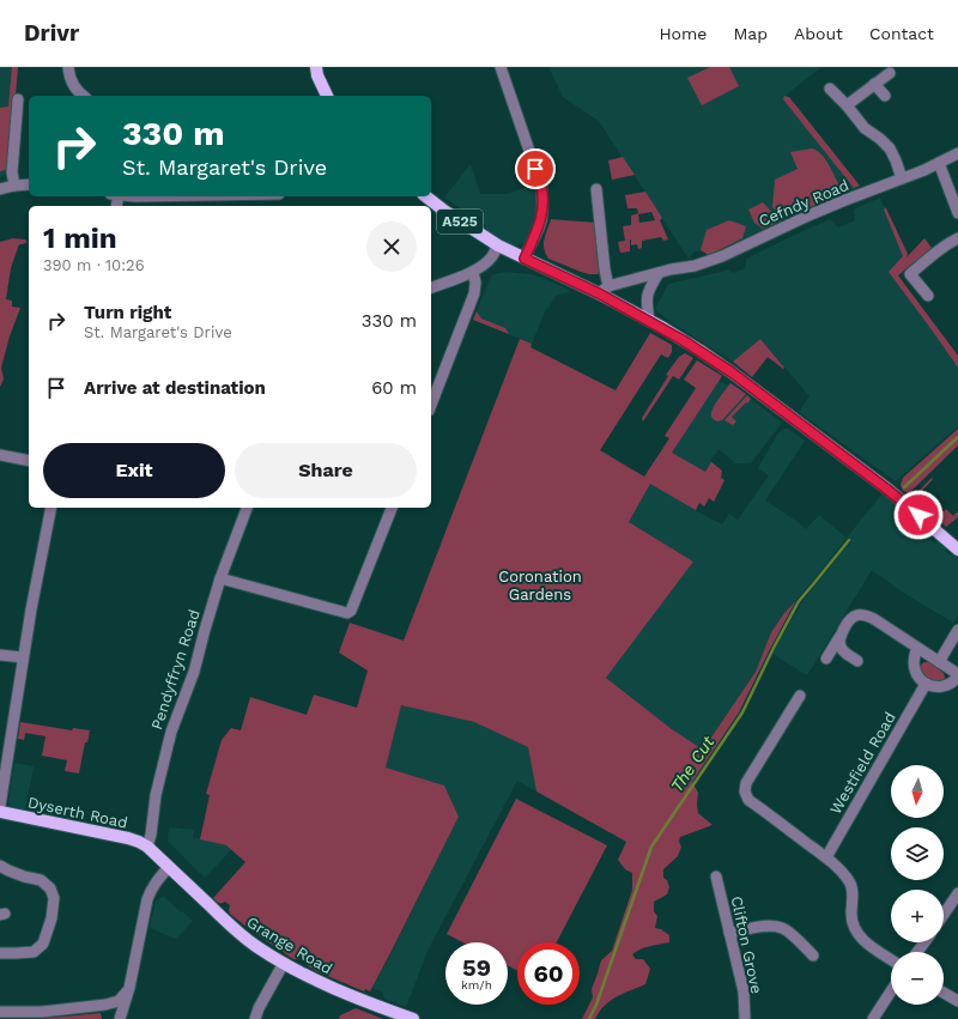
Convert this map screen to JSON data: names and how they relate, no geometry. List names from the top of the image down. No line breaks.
{"streets":{"main road":["A525","Dyserth Road","Grange Road"],"street":["Cefndy Road","Pendyffryn Road","Westfield Road","Clifton Grove"]},"crossings":[["Cefndy Road","A525"],["Pendyffryn Road","Dyserth Road"],["Dyserth Road","Grange Road"]],"water":["The Cut"],"parks":["Coronation Gardens"],"north":"bottom","page":{"header":"Drivr","nav":["Home","Map","About","Contact"],"turn":["330 m","St. Margaret's Drive"],"heading":["1 min","390 m · 10:26"],"list":[{"name":"Turn right","note":"St. Margaret's Drive","value":"330 m"},{"name":"Arrive at destination","value":"60 m"}],"buttons":["Exit","Share"],"map_buttons":["+","−"],"speed":"59 km/h","limit":"60"}}
